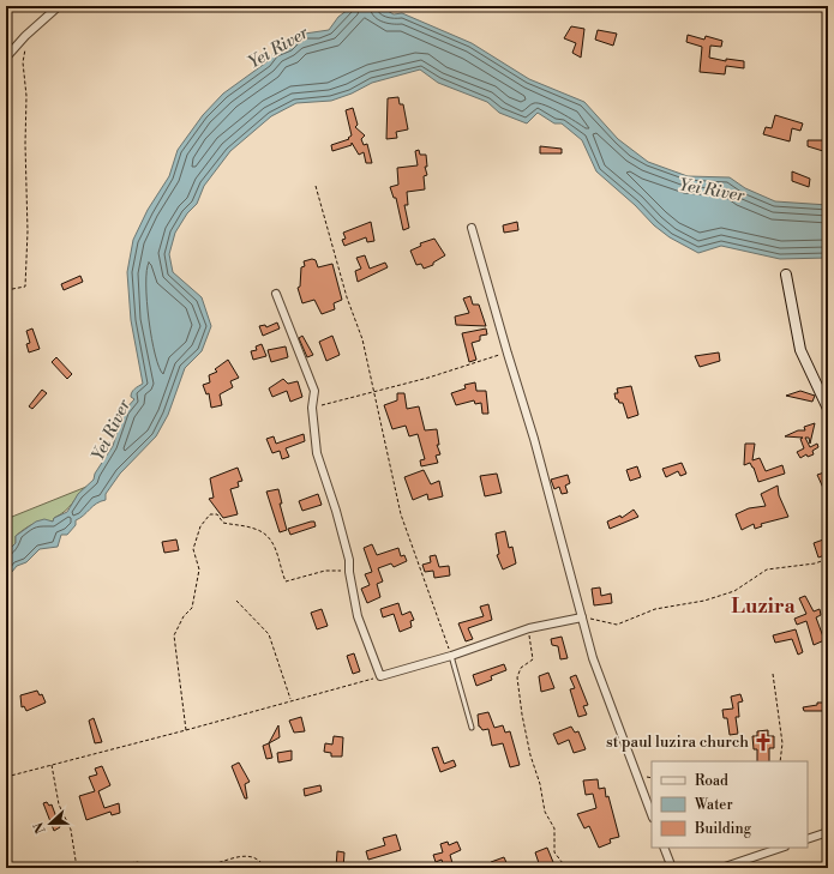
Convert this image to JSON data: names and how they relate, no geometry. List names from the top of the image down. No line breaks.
{"districts":["Luzira"],"water":["Yei River"],"places":{"church":["st paul luzira church"]},"legend":["Road","Water","Building"],"north":"left"}
